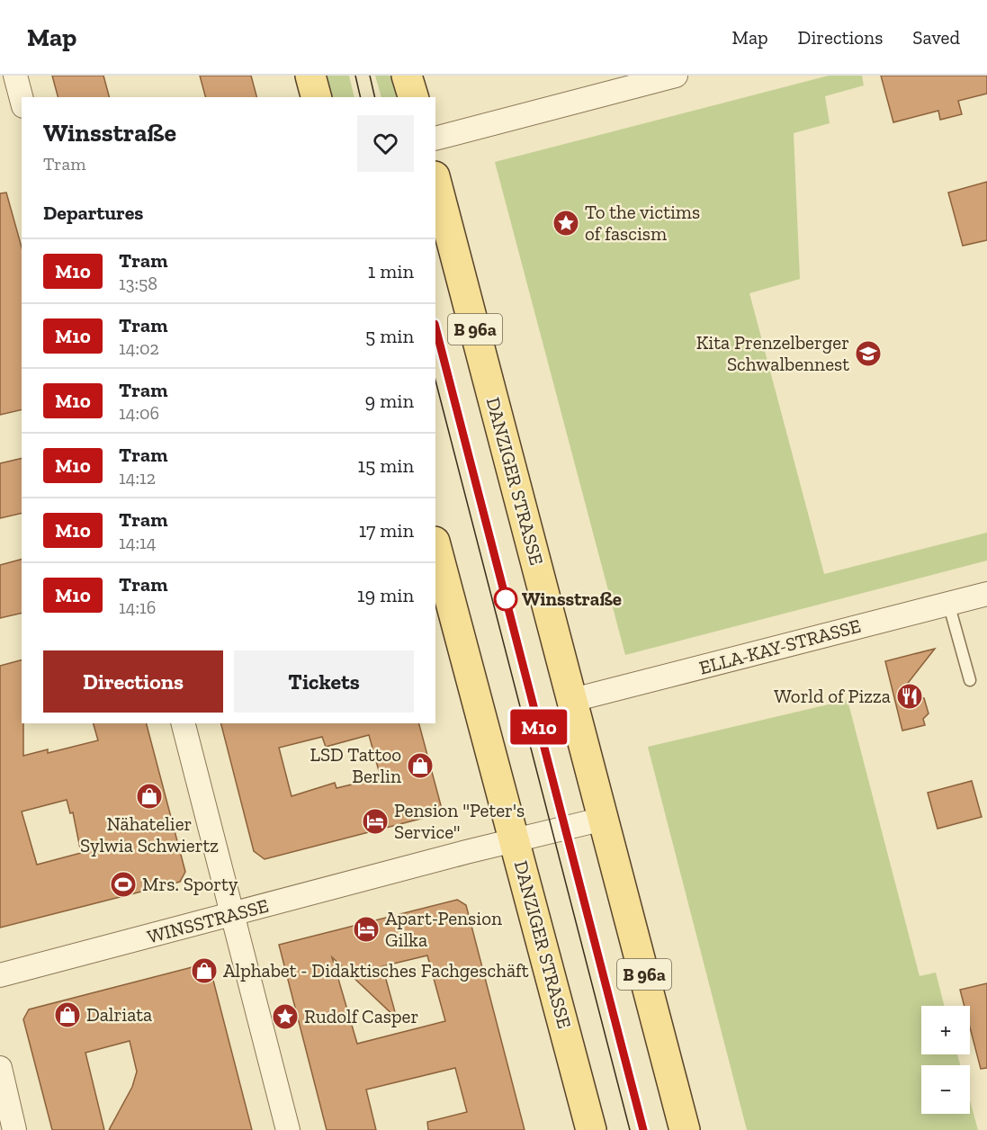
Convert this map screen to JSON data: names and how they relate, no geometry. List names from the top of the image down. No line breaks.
{"streets":{"main road":["B 96a","DANZIGER STRASSE"],"street":["ELLA-KAY-STRASSE","WINSSTRASSE"]},"crossings":[["DANZIGER STRASSE","ELLA-KAY-STRASSE"],["DANZIGER STRASSE","WINSSTRASSE"]],"places":{"place":["To the victims of fascism","Rudolf Casper"],"school or university":["Kita Prenzelberger Schwalbennest"],"other":["Winsstraße"],"restaurant":["World of Pizza"],"shop":["LSD Tattoo Berlin","Nähatelier Sylwia Schwiertz","Alphabet - Didaktisches Fachgeschäft","Dalriata"],"hotel":["Pension \"Peter's Service\"","Apart-Pension Gilka"],"sports":["Mrs. Sporty"]},"lines":["tram line M10"],"page":{"header":"Map","nav":["Map","Directions","Saved"],"on_map":"M10","heading":[["Winsstraße","Tram"],"Departures"],"list":[{"mark":"M10","name":"Tram","note":"13:58","value":"1 min"},{"mark":"M10","name":"Tram","note":"14:02","value":"5 min"},{"mark":"M10","name":"Tram","note":"14:06","value":"9 min"},{"mark":"M10","name":"Tram","note":"14:12","value":"15 min"},{"mark":"M10","name":"Tram","note":"14:14","value":"17 min"},{"mark":"M10","name":"Tram","note":"14:16","value":"19 min"}],"buttons":["Directions","Tickets"],"map_buttons":["+","−"]}}
